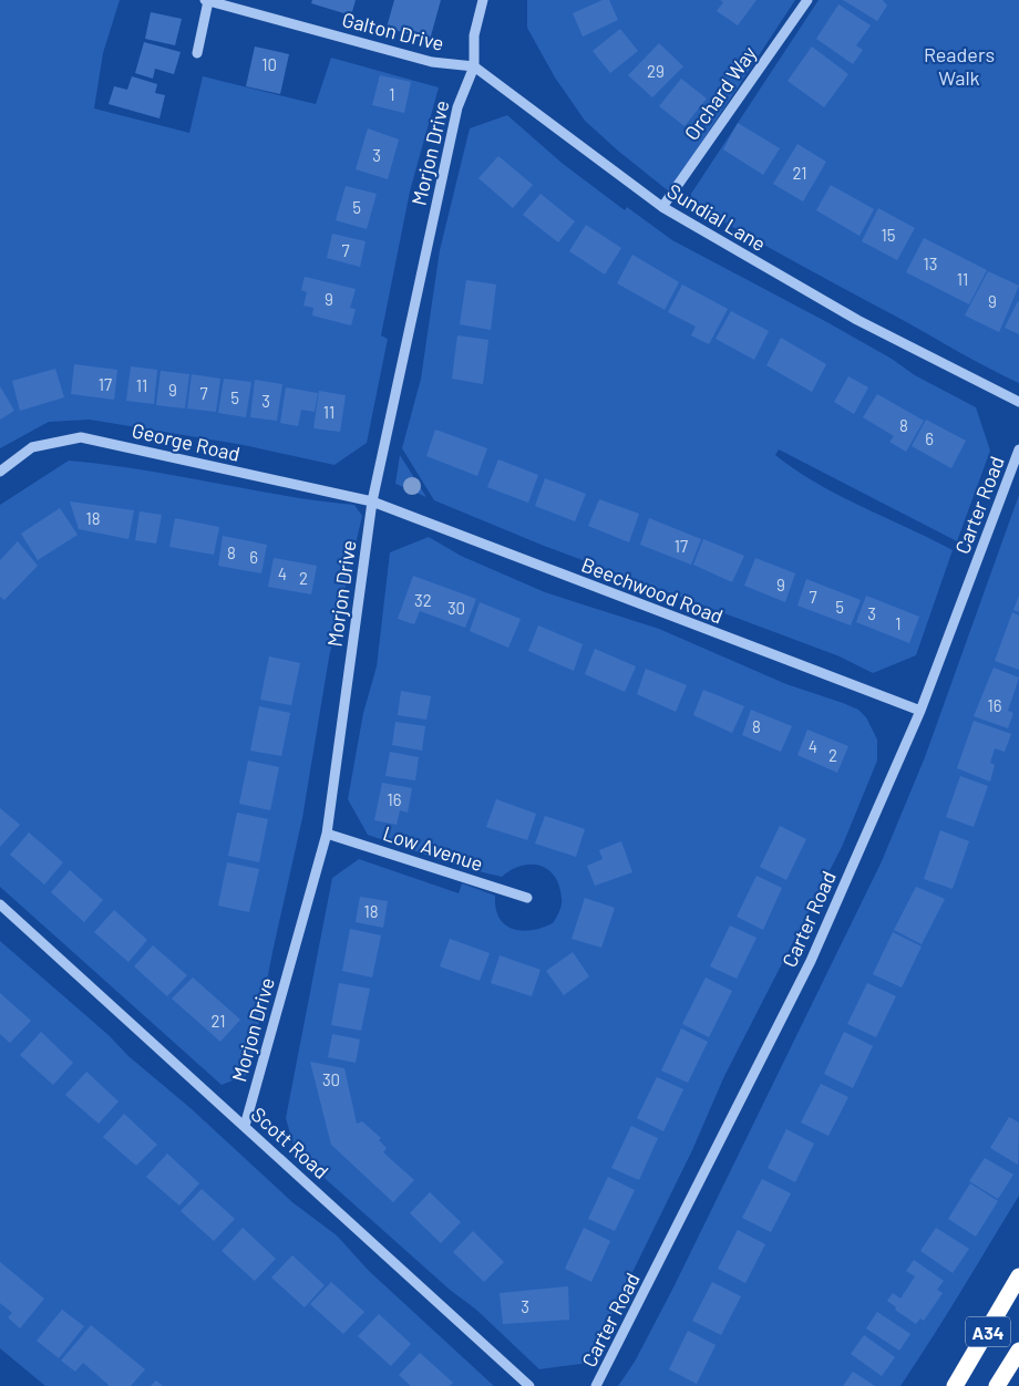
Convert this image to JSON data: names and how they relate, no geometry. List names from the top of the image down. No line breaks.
{"streets":{"highway":["A34"],"street":["Galton Drive","Orchard Way","Morjon Drive","Sundial Lane","George Road","Carter Road","Beechwood Road","Low Avenue","Scott Road"]},"crossings":[["Galton Drive","Morjon Drive"],["Galton Drive","Sundial Lane"],["Orchard Way","Sundial Lane"],["Morjon Drive","Sundial Lane"],["Morjon Drive","George Road"],["Morjon Drive","Beechwood Road"],["Morjon Drive","Low Avenue"],["Morjon Drive","Scott Road"],["George Road","Beechwood Road"],["Carter Road","Beechwood Road"]],"parks":["Readers Walk"],"house_numbers":["10","29","1","3","21","5","15","7","13","11","9","9","17","11","9","7","5","3","11","8","6","18","17","8","6","4","2","9","7","32","5","30","3","1","16","8","4","2","16","18","21","30","3"]}
